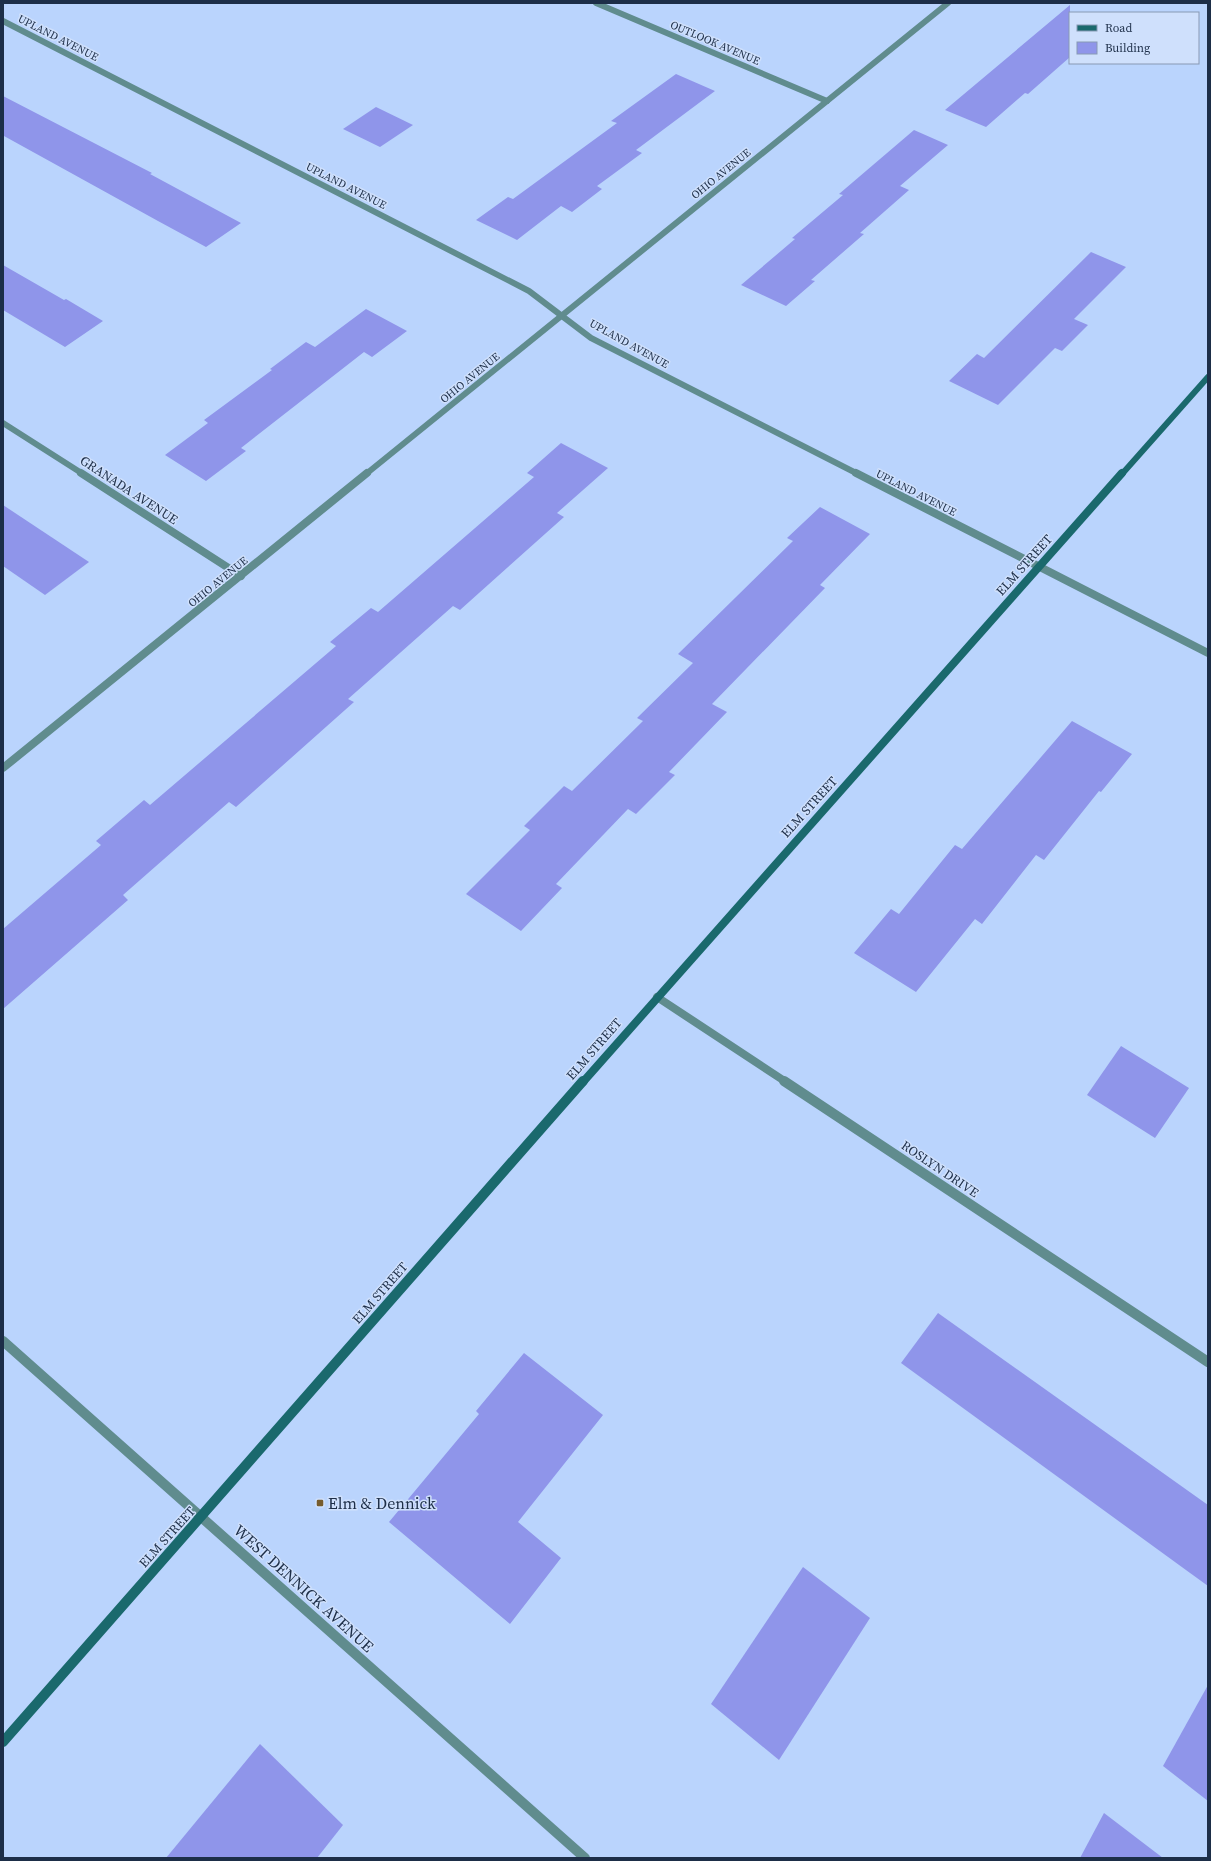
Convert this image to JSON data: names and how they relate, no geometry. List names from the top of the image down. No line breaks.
{"streets":{"street":["UPLAND AVENUE","OUTLOOK AVENUE","OHIO AVENUE","GRANADA AVENUE","ELM STREET","ROSLYN DRIVE","WEST DENNICK AVENUE"]},"crossings":[["UPLAND AVENUE","OHIO AVENUE"],["UPLAND AVENUE","ELM STREET"],["OUTLOOK AVENUE","OHIO AVENUE"],["OHIO AVENUE","GRANADA AVENUE"],["ELM STREET","ROSLYN DRIVE"],["ELM STREET","WEST DENNICK AVENUE"]],"places":{"transit":["Elm & Dennick"]},"legend":["Road","Building"]}
